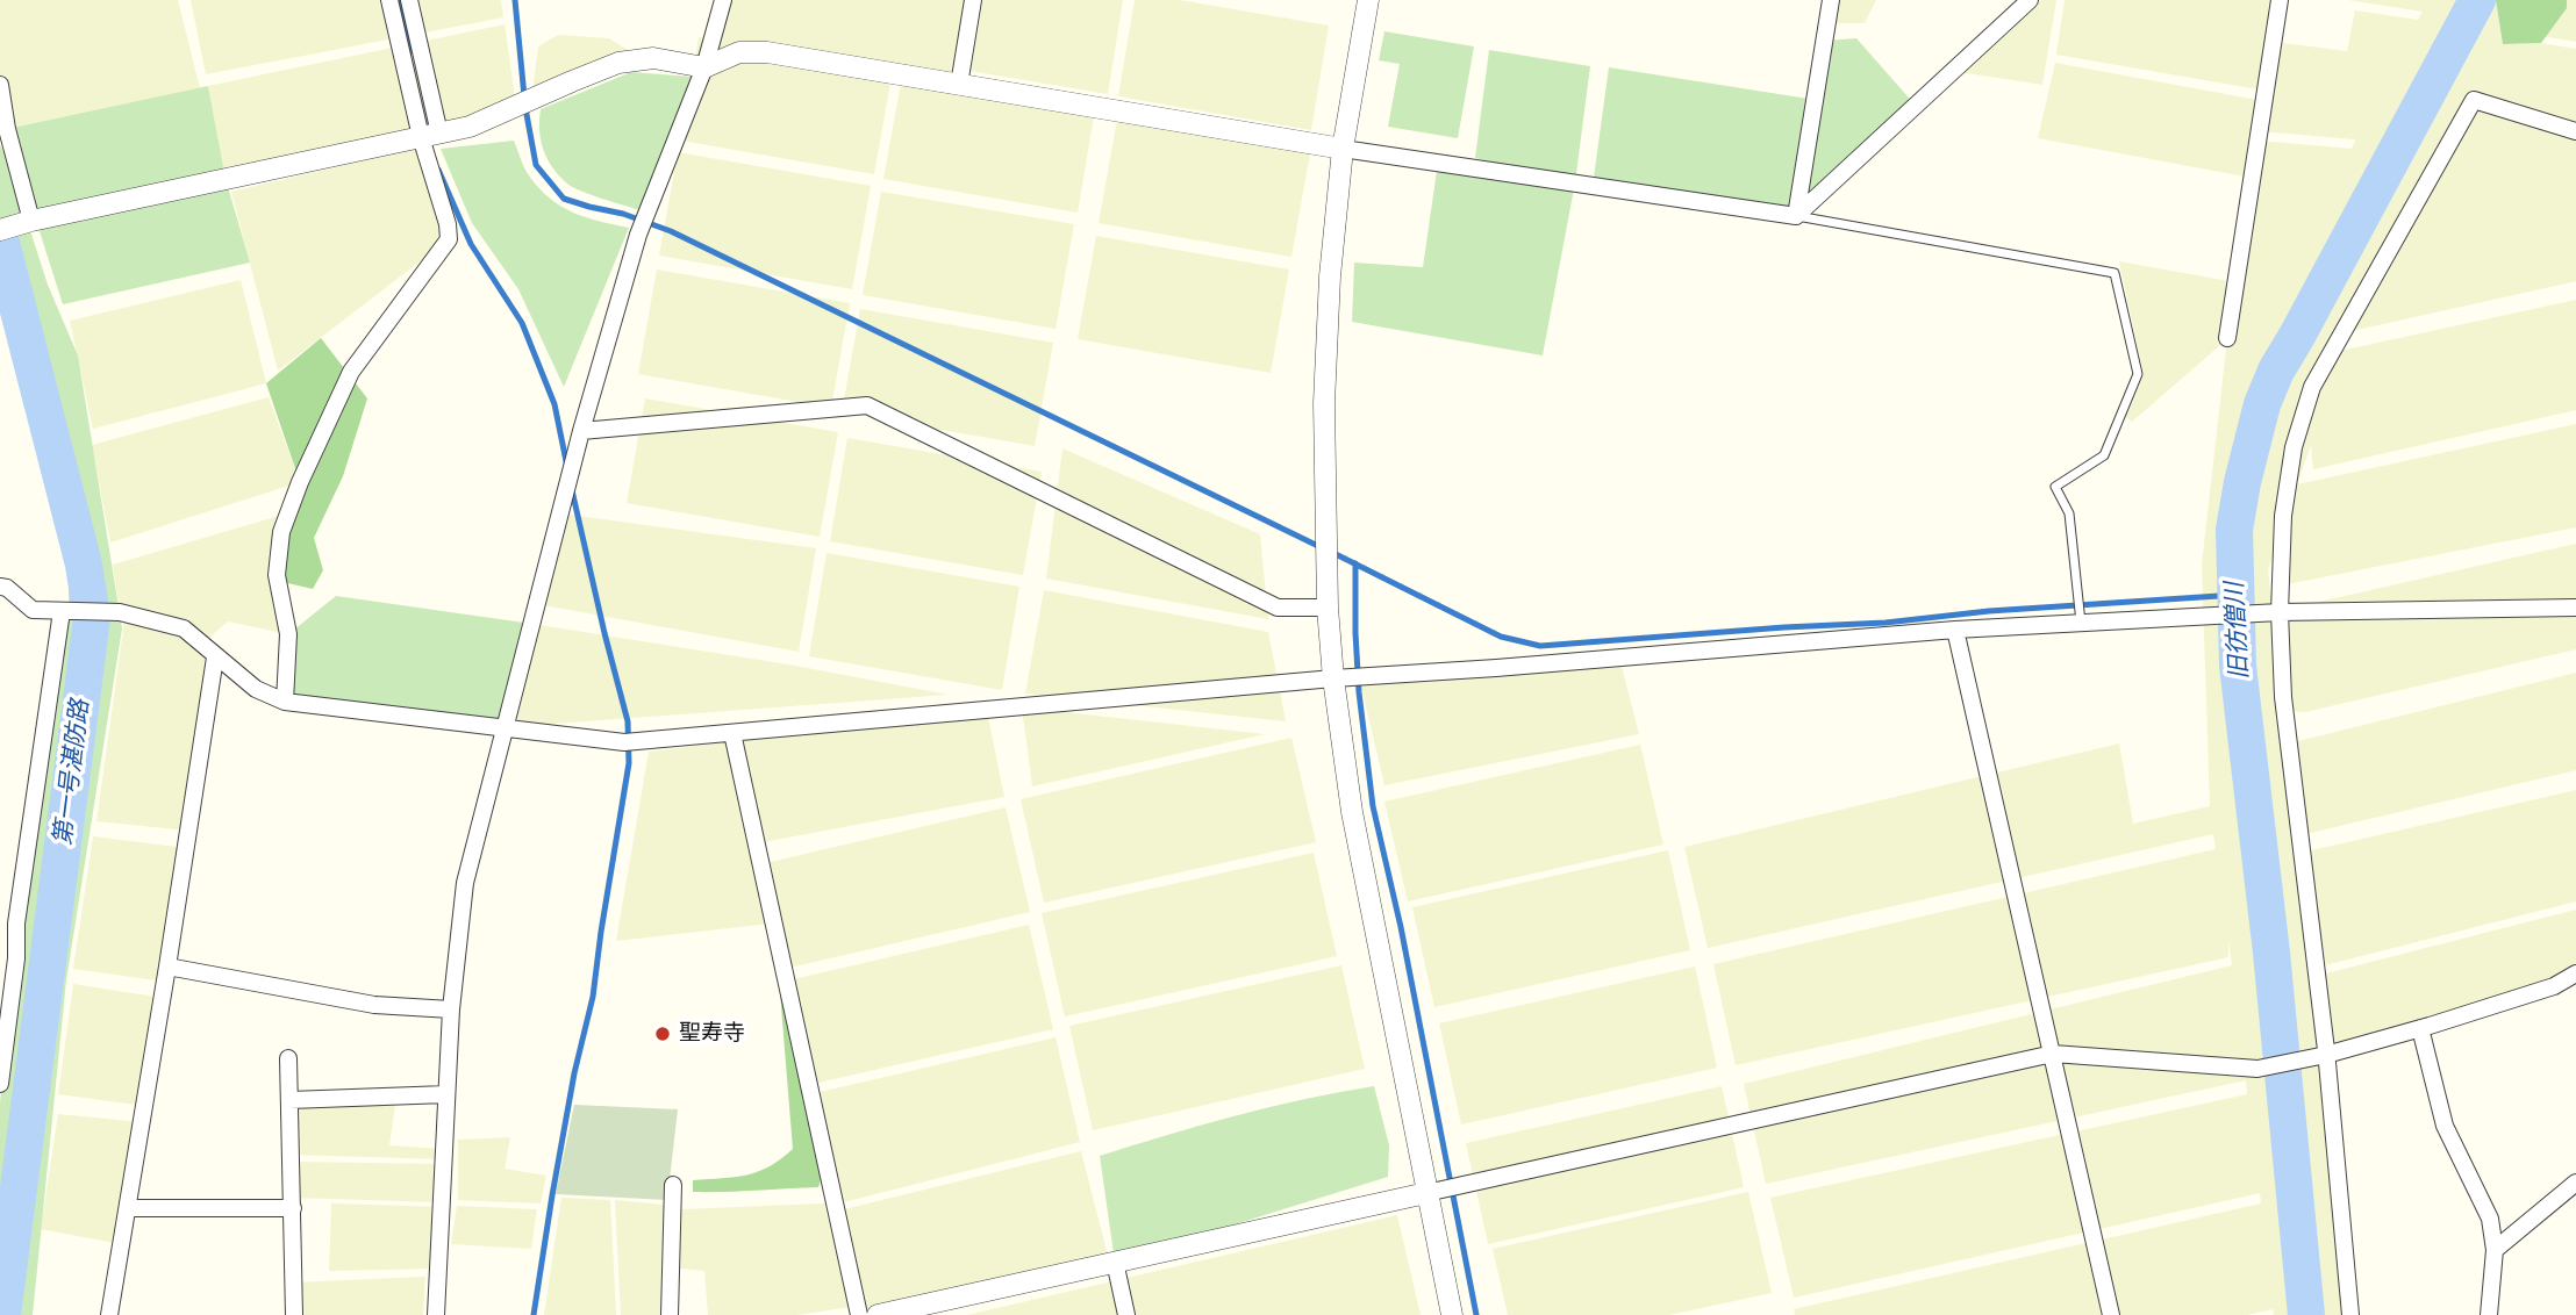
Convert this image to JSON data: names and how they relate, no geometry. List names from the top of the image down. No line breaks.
{"water":["旧彷僧川","第一号湛防路"],"places":["聖寿寺"]}
